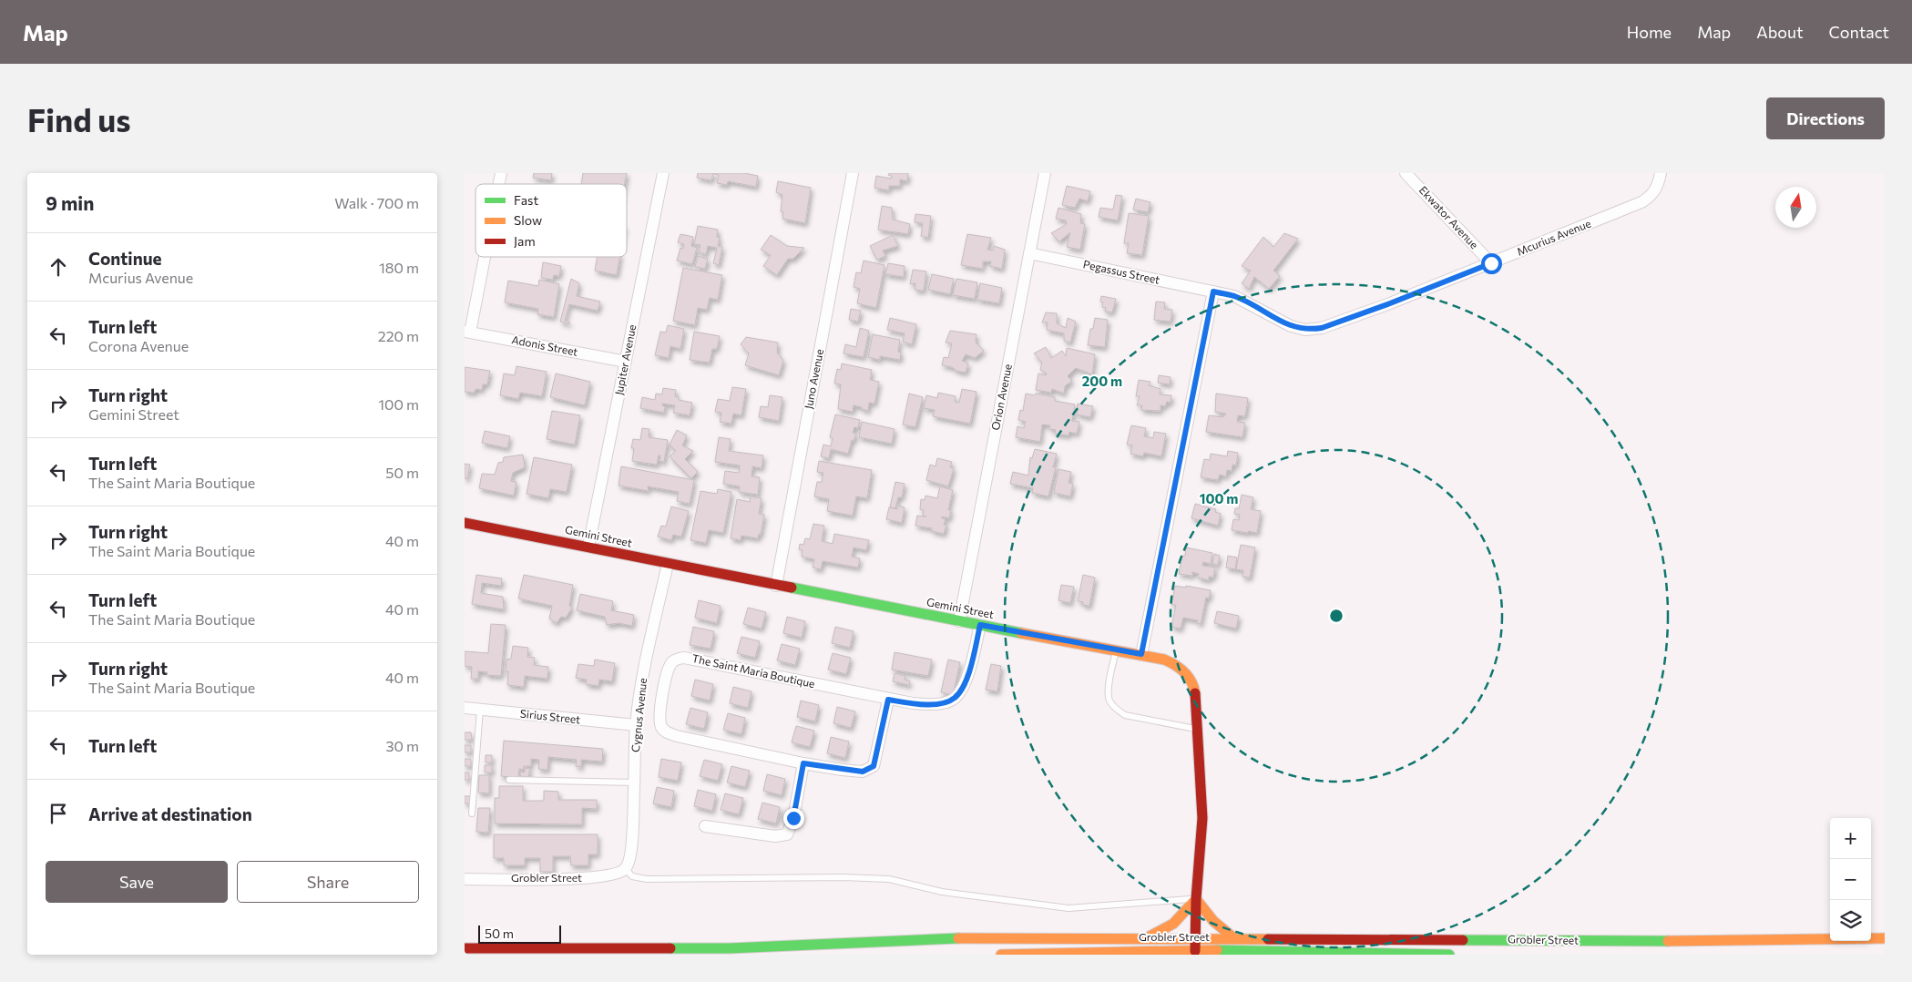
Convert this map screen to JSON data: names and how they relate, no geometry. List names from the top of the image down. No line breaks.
{"streets":{"main road":["Gemini Street","Grobler Street"],"street":["Ekwator Avenue","Mcurius Avenue","Pegassus Street","Adonis Street","Jupiter Avenue","Juno Avenue","Orion Avenue","The Saint Maria Boutique","Cygnus Avenue","Sirius Street"]},"crossings":[["Ekwator Avenue","Mcurius Avenue"],["Mcurius Avenue","Pegassus Street"],["Pegassus Street","Orion Avenue"],["Adonis Street","Jupiter Avenue"],["Jupiter Avenue","Gemini Street"],["Juno Avenue","Gemini Street"],["Orion Avenue","Gemini Street"],["Gemini Street","The Saint Maria Boutique"],["Gemini Street","Cygnus Avenue"],["Gemini Street","Grobler Street"],["Cygnus Avenue","Sirius Street"],["Cygnus Avenue","Grobler Street"]],"legend":["Fast","Slow","Jam"],"scale_bar":"50 m","north":"top","page":{"header":"Map","nav":["Home","Map","About","Contact"],"buttons":["Directions",["Save","Share"]],"title":"Find us","heading":["9 min","Walk · 700 m"],"list":[["Continue","Mcurius Avenue","180 m"],["Turn left","Corona Avenue","220 m"],["Turn right","Gemini Street","100 m"],["Turn left","The Saint Maria Boutique","50 m"],["Turn right","The Saint Maria Boutique","40 m"],["Turn left","The Saint Maria Boutique","40 m"],["Turn right","The Saint Maria Boutique","40 m"],["Turn left","30 m"],"Arrive at destination"],"map_buttons":["+","−"],"scale":"50 m"},"rings":["200 m","100 m"]}
